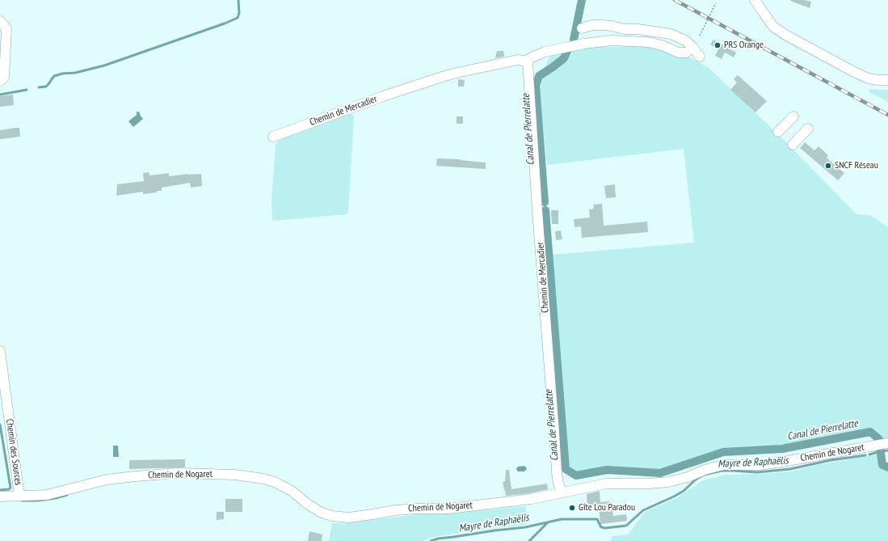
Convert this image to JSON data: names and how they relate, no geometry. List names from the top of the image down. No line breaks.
{"streets":{"street":["Chemin de Mercadier","Chemin des Sources","Chemin de Nogaret"]},"crossings":[["Chemin de Mercadier","Chemin de Nogaret"],["Chemin des Sources","Chemin de Nogaret"]],"water":["Canal de Pierrelatte","Mayre de Raphaëlis"],"places":["PRS Orange","SNCF Réseau","Gîte Lou Paradou"]}
